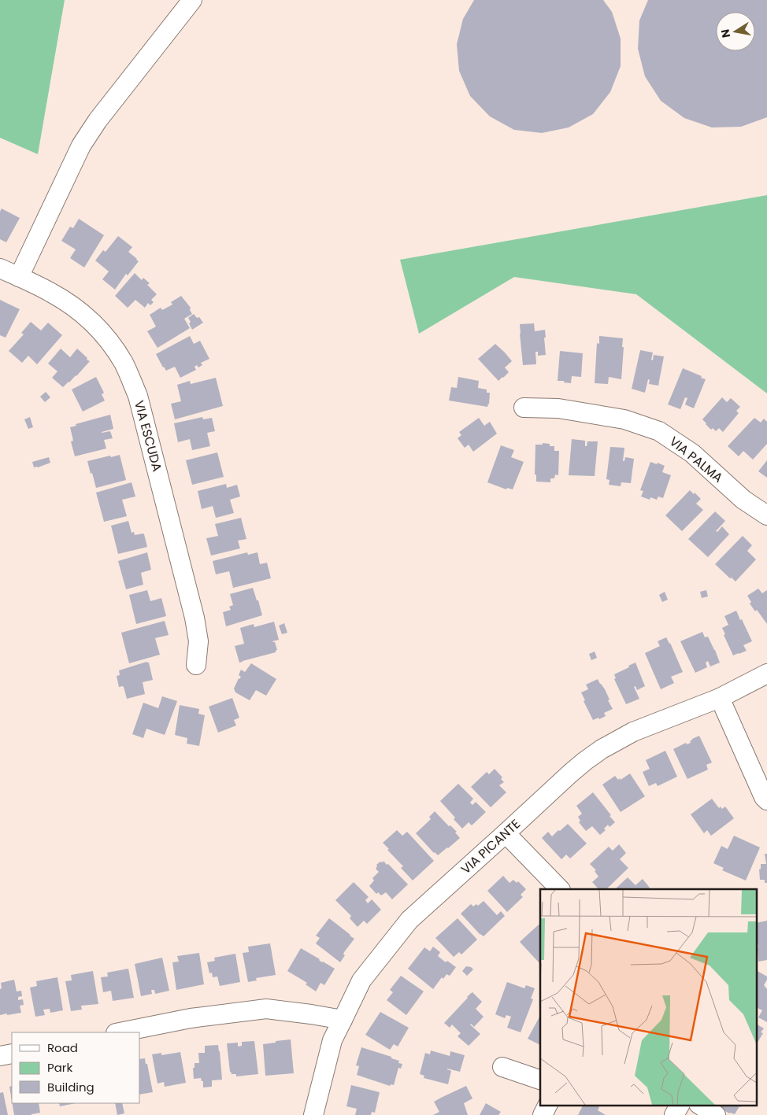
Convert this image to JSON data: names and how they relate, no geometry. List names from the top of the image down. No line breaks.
{"streets":{"street":["VIA ESCUDA","VIA PALMA","VIA PICANTE"]},"legend":["Road","Park","Building"],"north":"left"}
